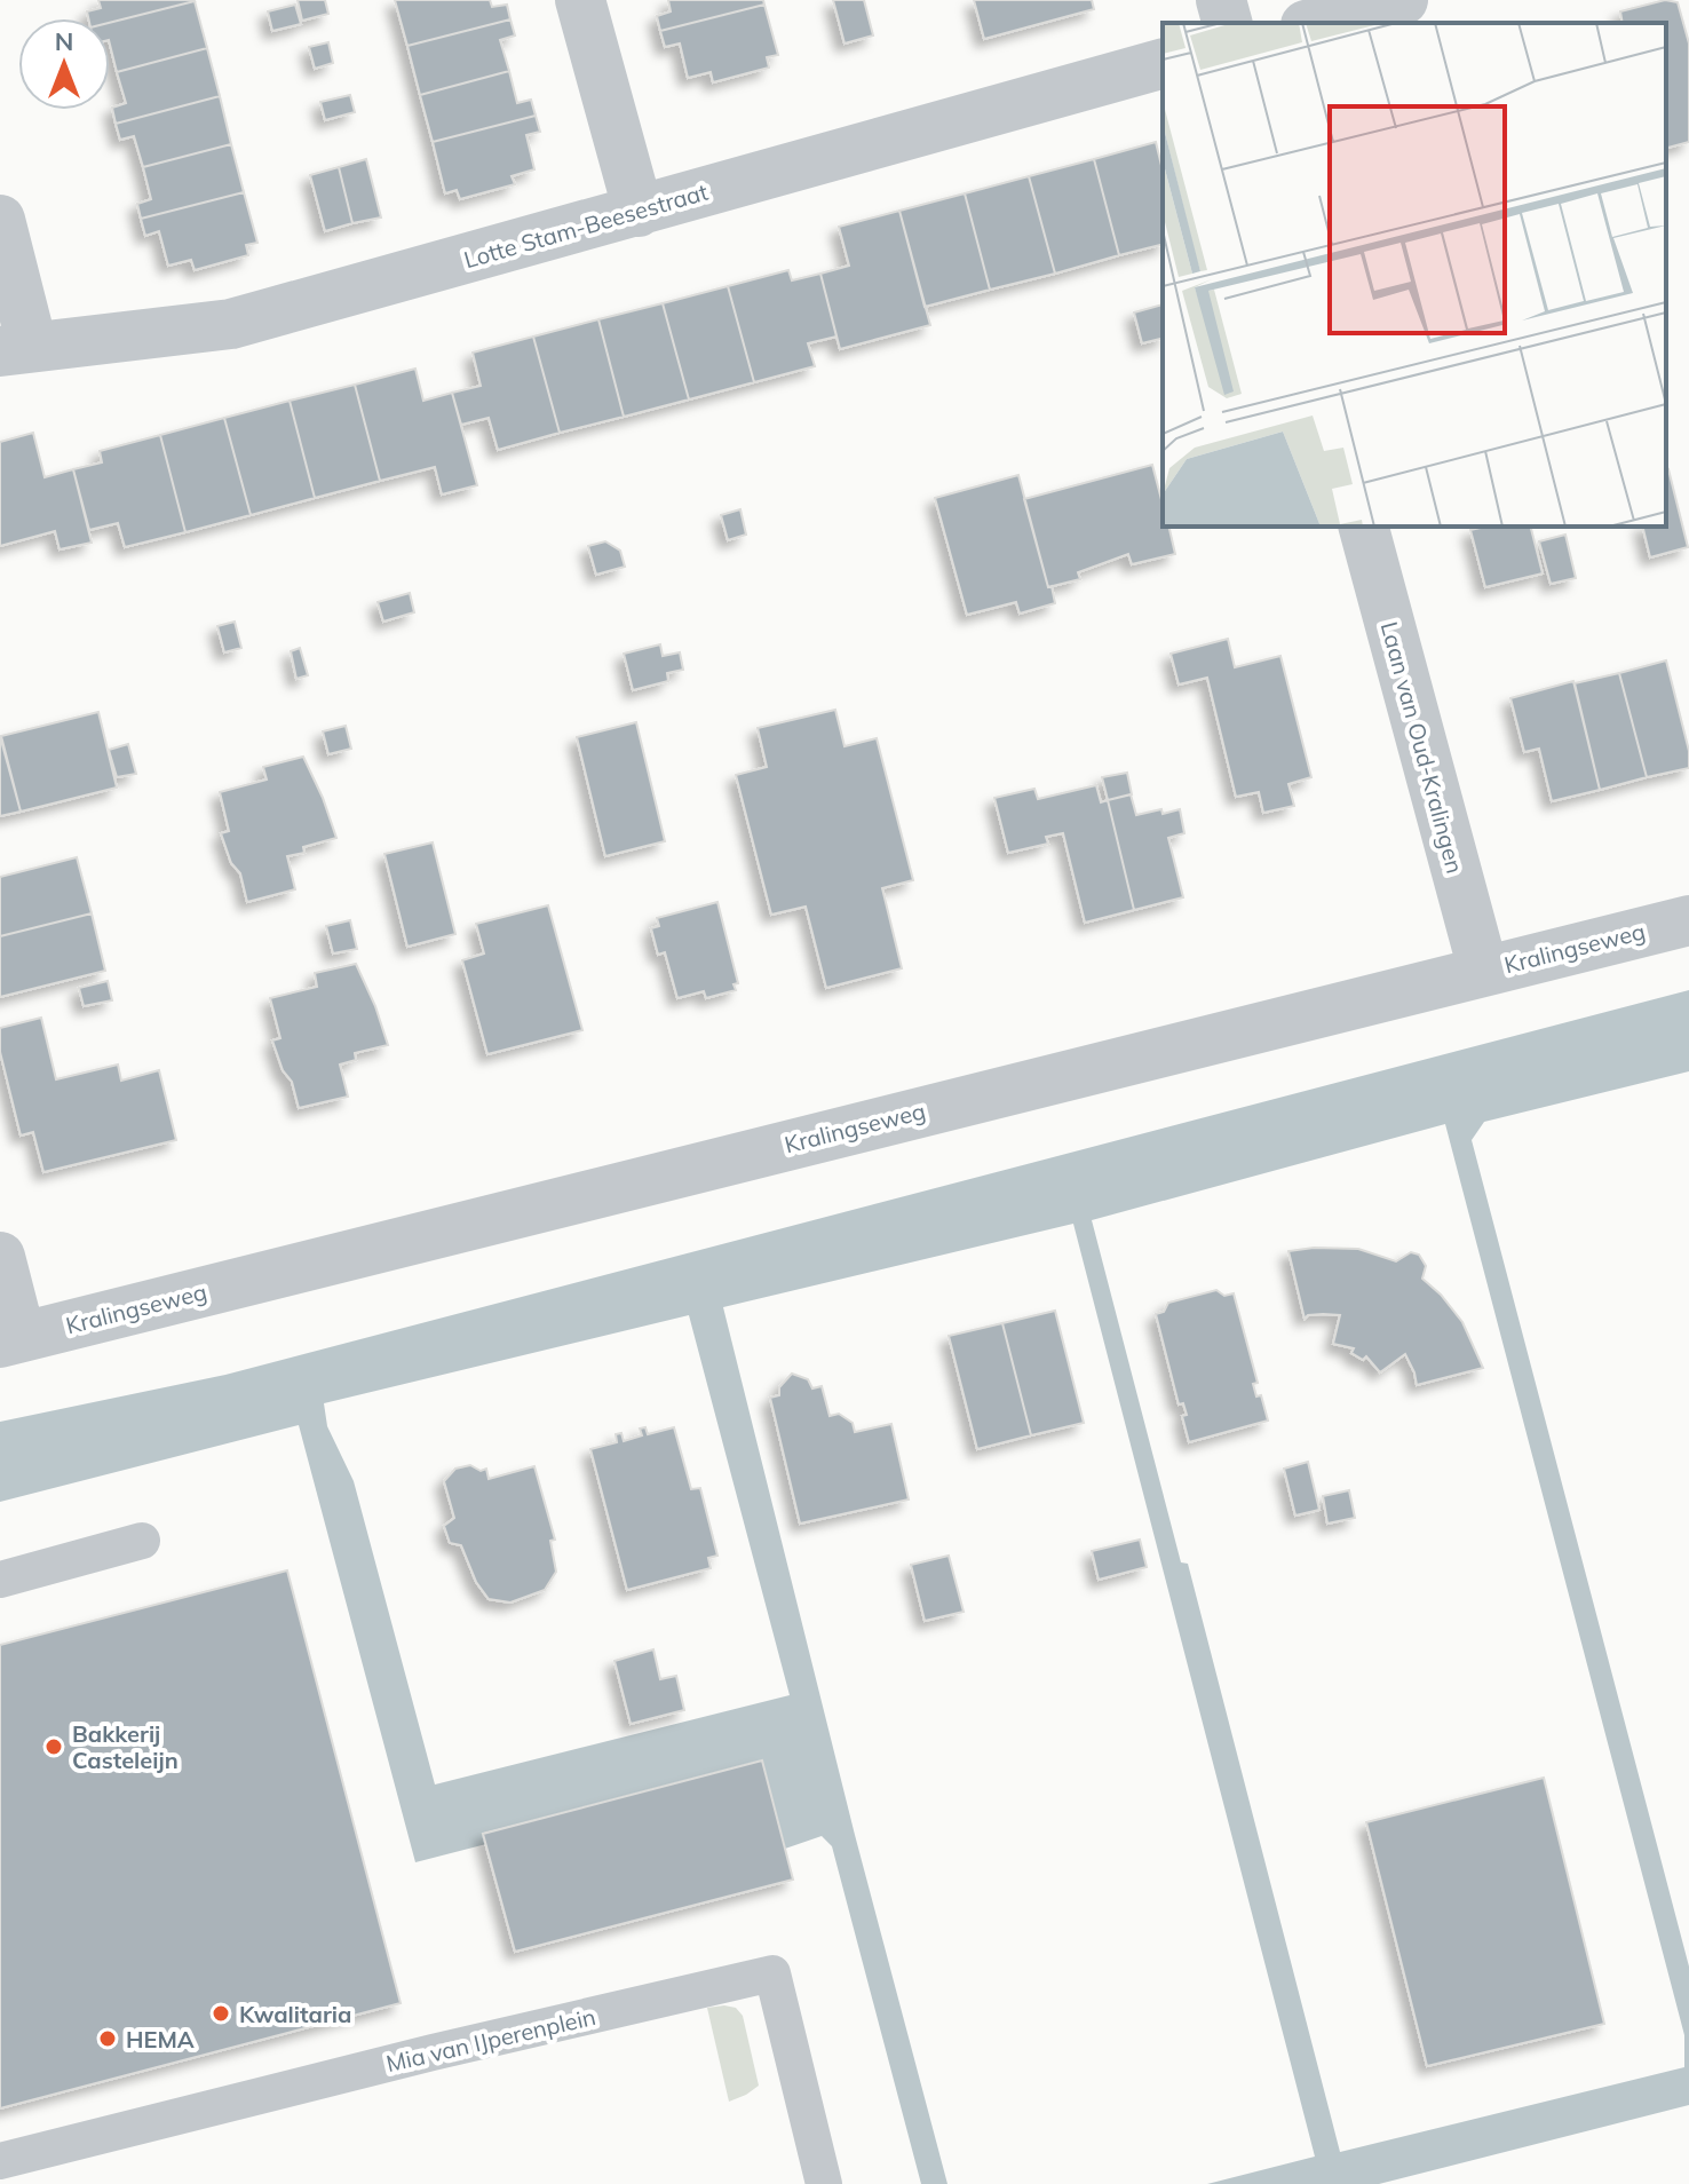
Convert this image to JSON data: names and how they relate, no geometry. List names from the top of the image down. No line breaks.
{"streets":{"street":["Lotte Stam-Beesestraat","Laan van Oud-Kralingen","Kralingseweg"],"lane":["Mia van IJperenplein"]},"crossings":[["Laan van Oud-Kralingen","Kralingseweg"]],"places":["Bakkerij Casteleijn","Kwalitaria","HEMA"],"north":"top"}
